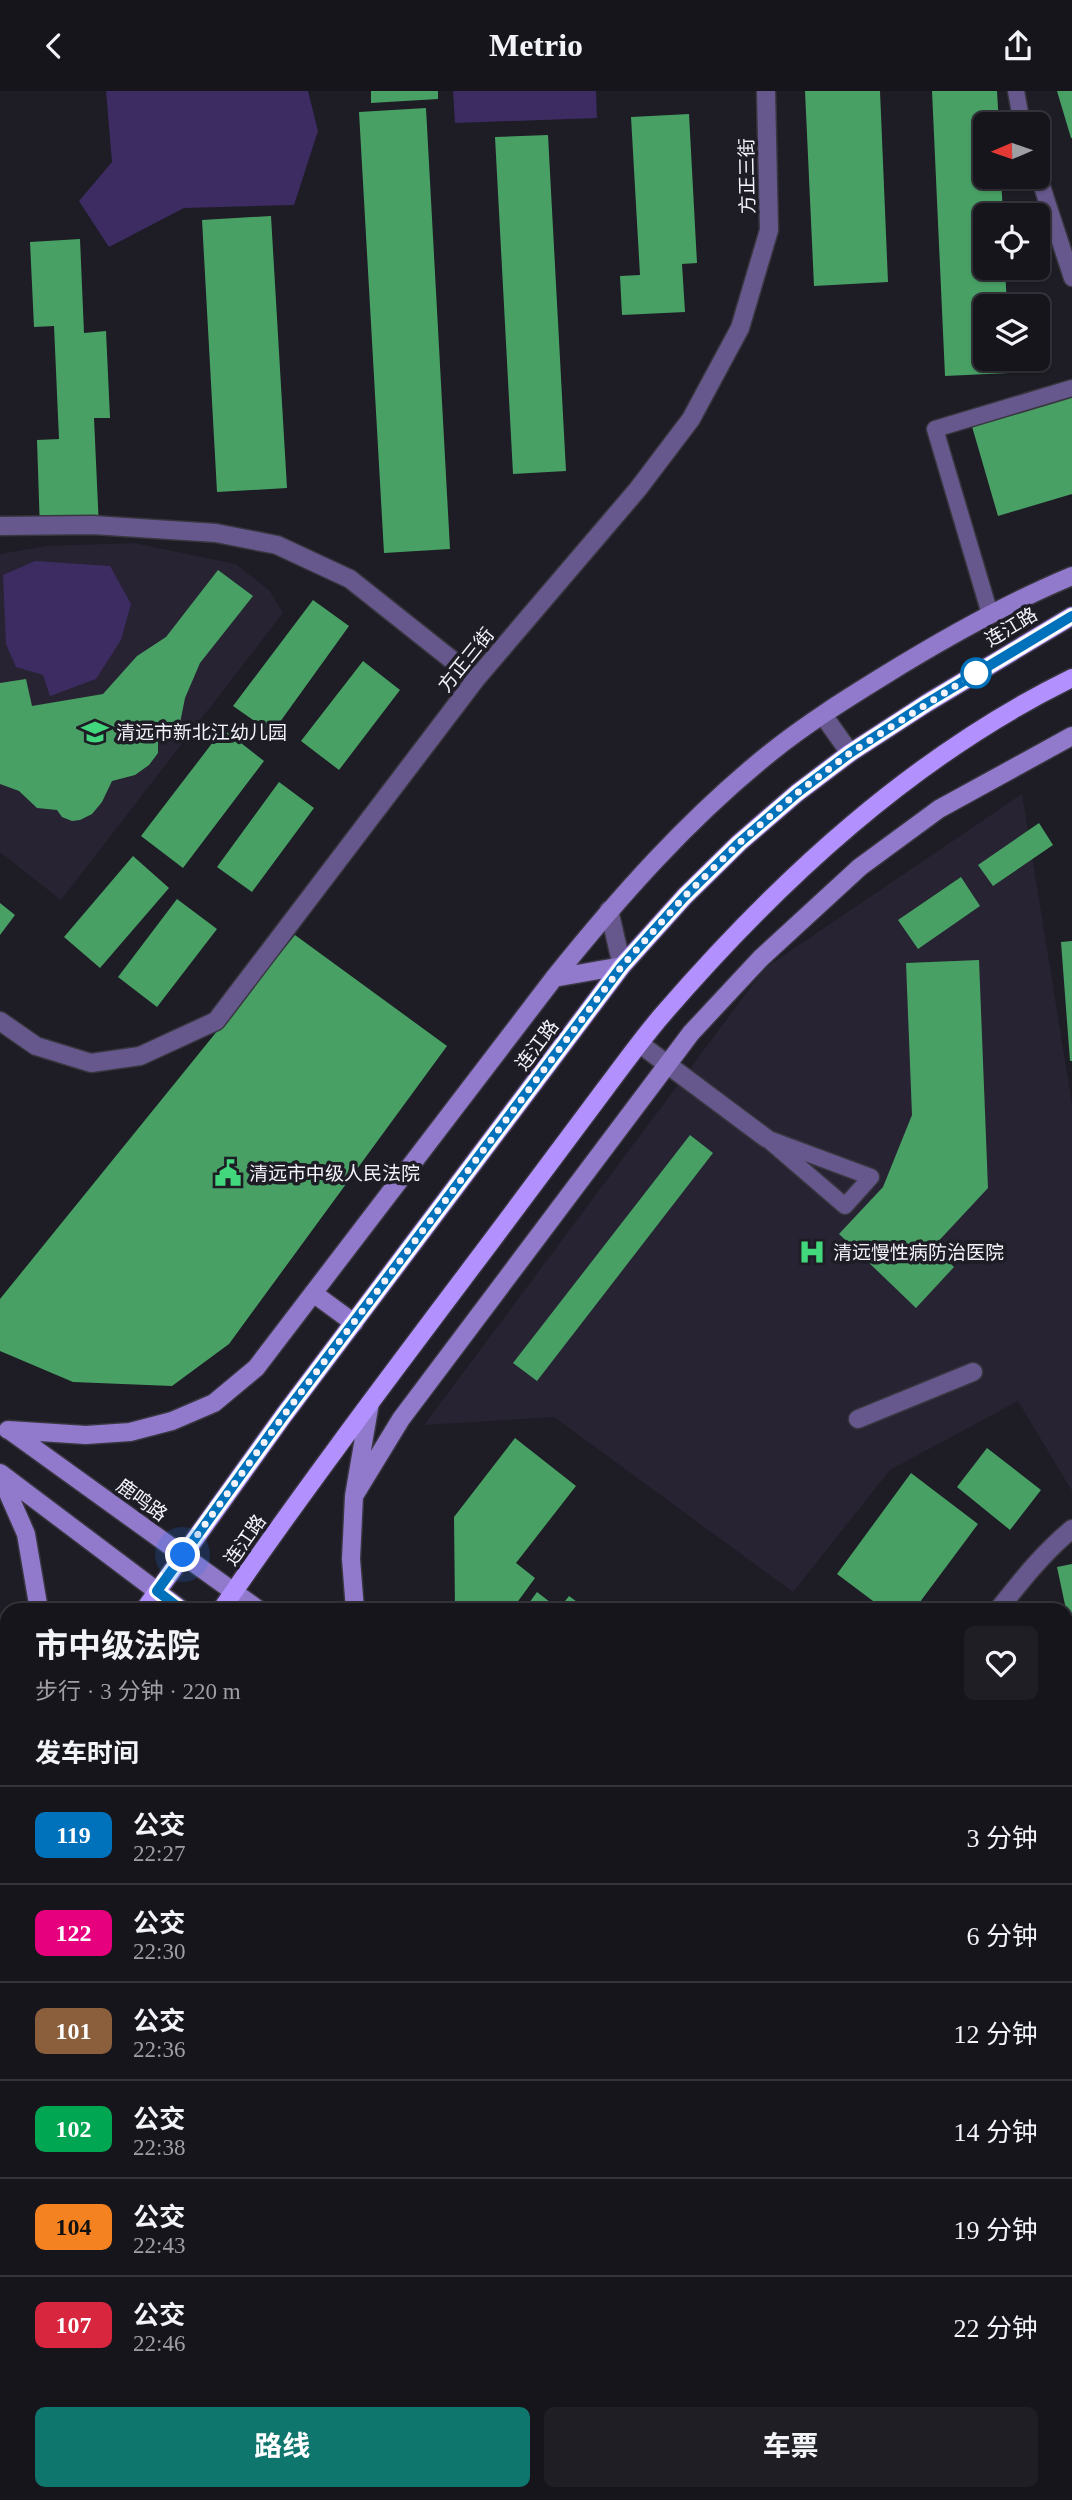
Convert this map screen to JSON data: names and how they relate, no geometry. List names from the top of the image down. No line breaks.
{"streets":{"main road":["连江路","鹿鸣路"],"street":["方正三街"]},"crossings":[["连江路","鹿鸣路"]],"places":{"school or university":["清远市新北江幼儿园"],"public building":["清远市中级人民法院"],"hospital":["清远慢性病防治医院"]},"lines":["bus line 119"],"north":"left","page":{"header":"Metrio","heading":[["市中级法院","步行 · 3 分钟 · 220 m"],"发车时间"],"list":[{"mark":"119","name":"公交","note":"22:27","value":"3 分钟"},{"mark":"122","name":"公交","note":"22:30","value":"6 分钟"},{"mark":"101","name":"公交","note":"22:36","value":"12 分钟"},{"mark":"102","name":"公交","note":"22:38","value":"14 分钟"},{"mark":"104","name":"公交","note":"22:43","value":"19 分钟"},{"mark":"107","name":"公交","note":"22:46","value":"22 分钟"}],"buttons":["路线","车票"]}}
